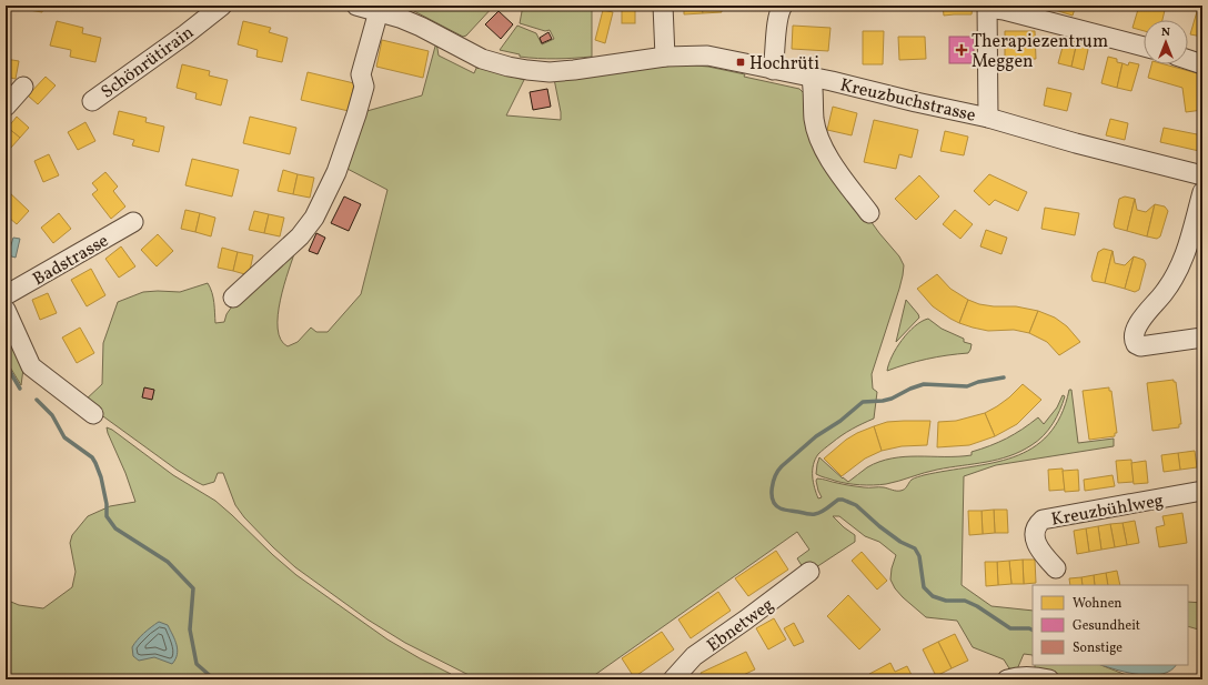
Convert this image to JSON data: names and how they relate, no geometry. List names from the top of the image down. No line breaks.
{"streets":{"street":["Schönrütirain","Kreuzbuchstrasse","Badstrasse","Kreuzbühlweg","Ebnetweg"]},"places":{"health":["Therapiezentrum Meggen"],"transit":["Hochrüti"]},"legend":["Wohnen","Gesundheit","Sonstige"],"north":"top"}
